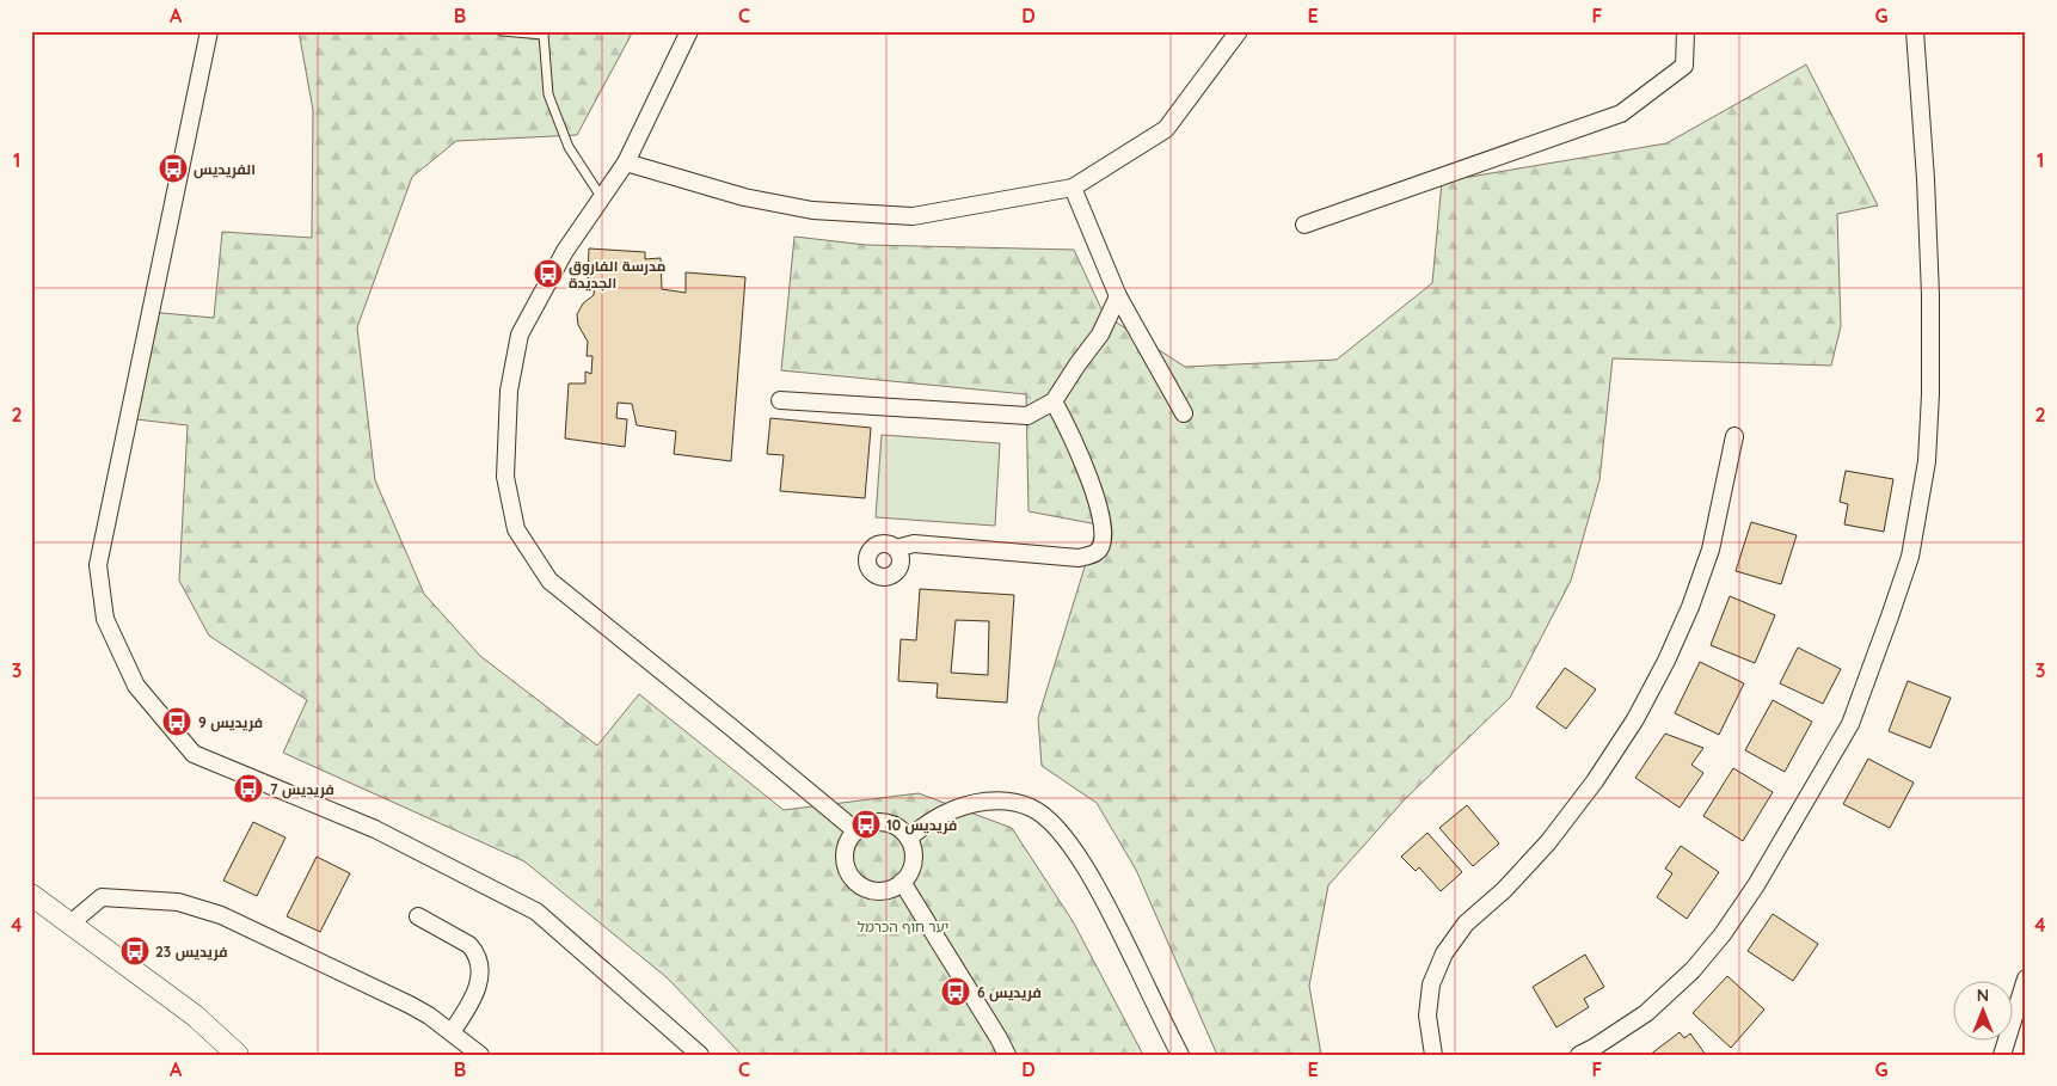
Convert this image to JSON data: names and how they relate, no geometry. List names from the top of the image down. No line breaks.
{"parks":["יער חוף הכרמל"],"places":{"bus stop":["الفريديس","مدرسة الفاروق الجديدة","فريديس 9","فريديس 7","فريديس 10","فريديس 23","فريديس 6"]},"north":"top","grid":{"columns":["A","B","C","D","E","F","G"],"rows":["1","2","3","4"]}}
